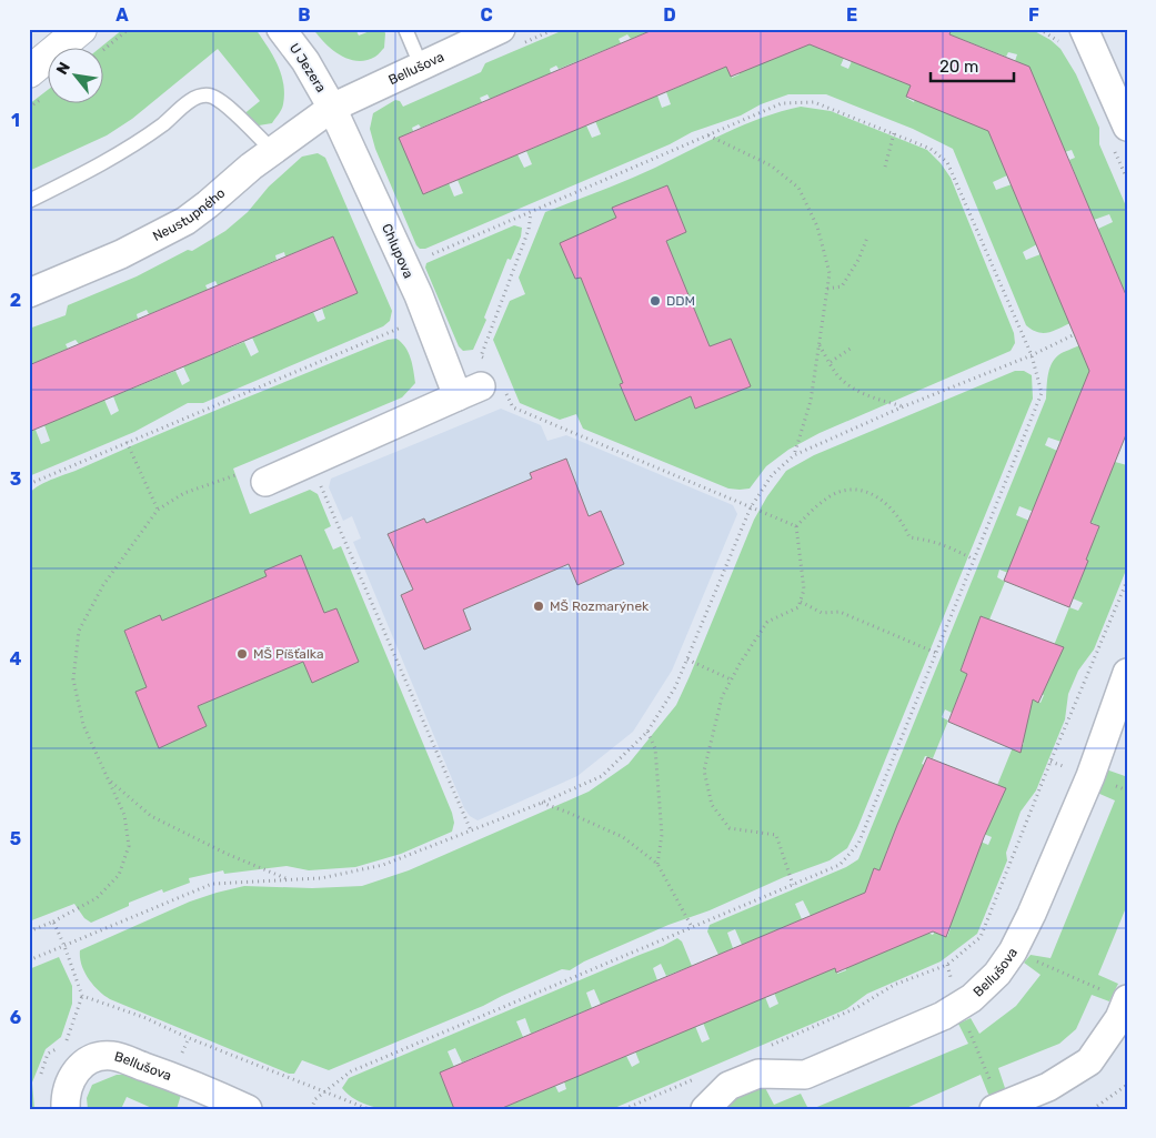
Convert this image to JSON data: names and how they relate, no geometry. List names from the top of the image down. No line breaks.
{"streets":{"street":["U Jezera","Bellušova","Neustupného","Chlupova"]},"crossings":[["U Jezera","Bellušova"],["U Jezera","Neustupného"],["U Jezera","Chlupova"],["Bellušova","Neustupného"],["Bellušova","Chlupova"],["Neustupného","Chlupova"]],"places":["DDM","MŠ Rozmarýnek","MŠ Píšťalka"],"scale_bar":"20 m","north":"top left","grid":{"columns":["A","B","C","D","E","F"],"rows":["1","2","3","4","5","6"]}}
